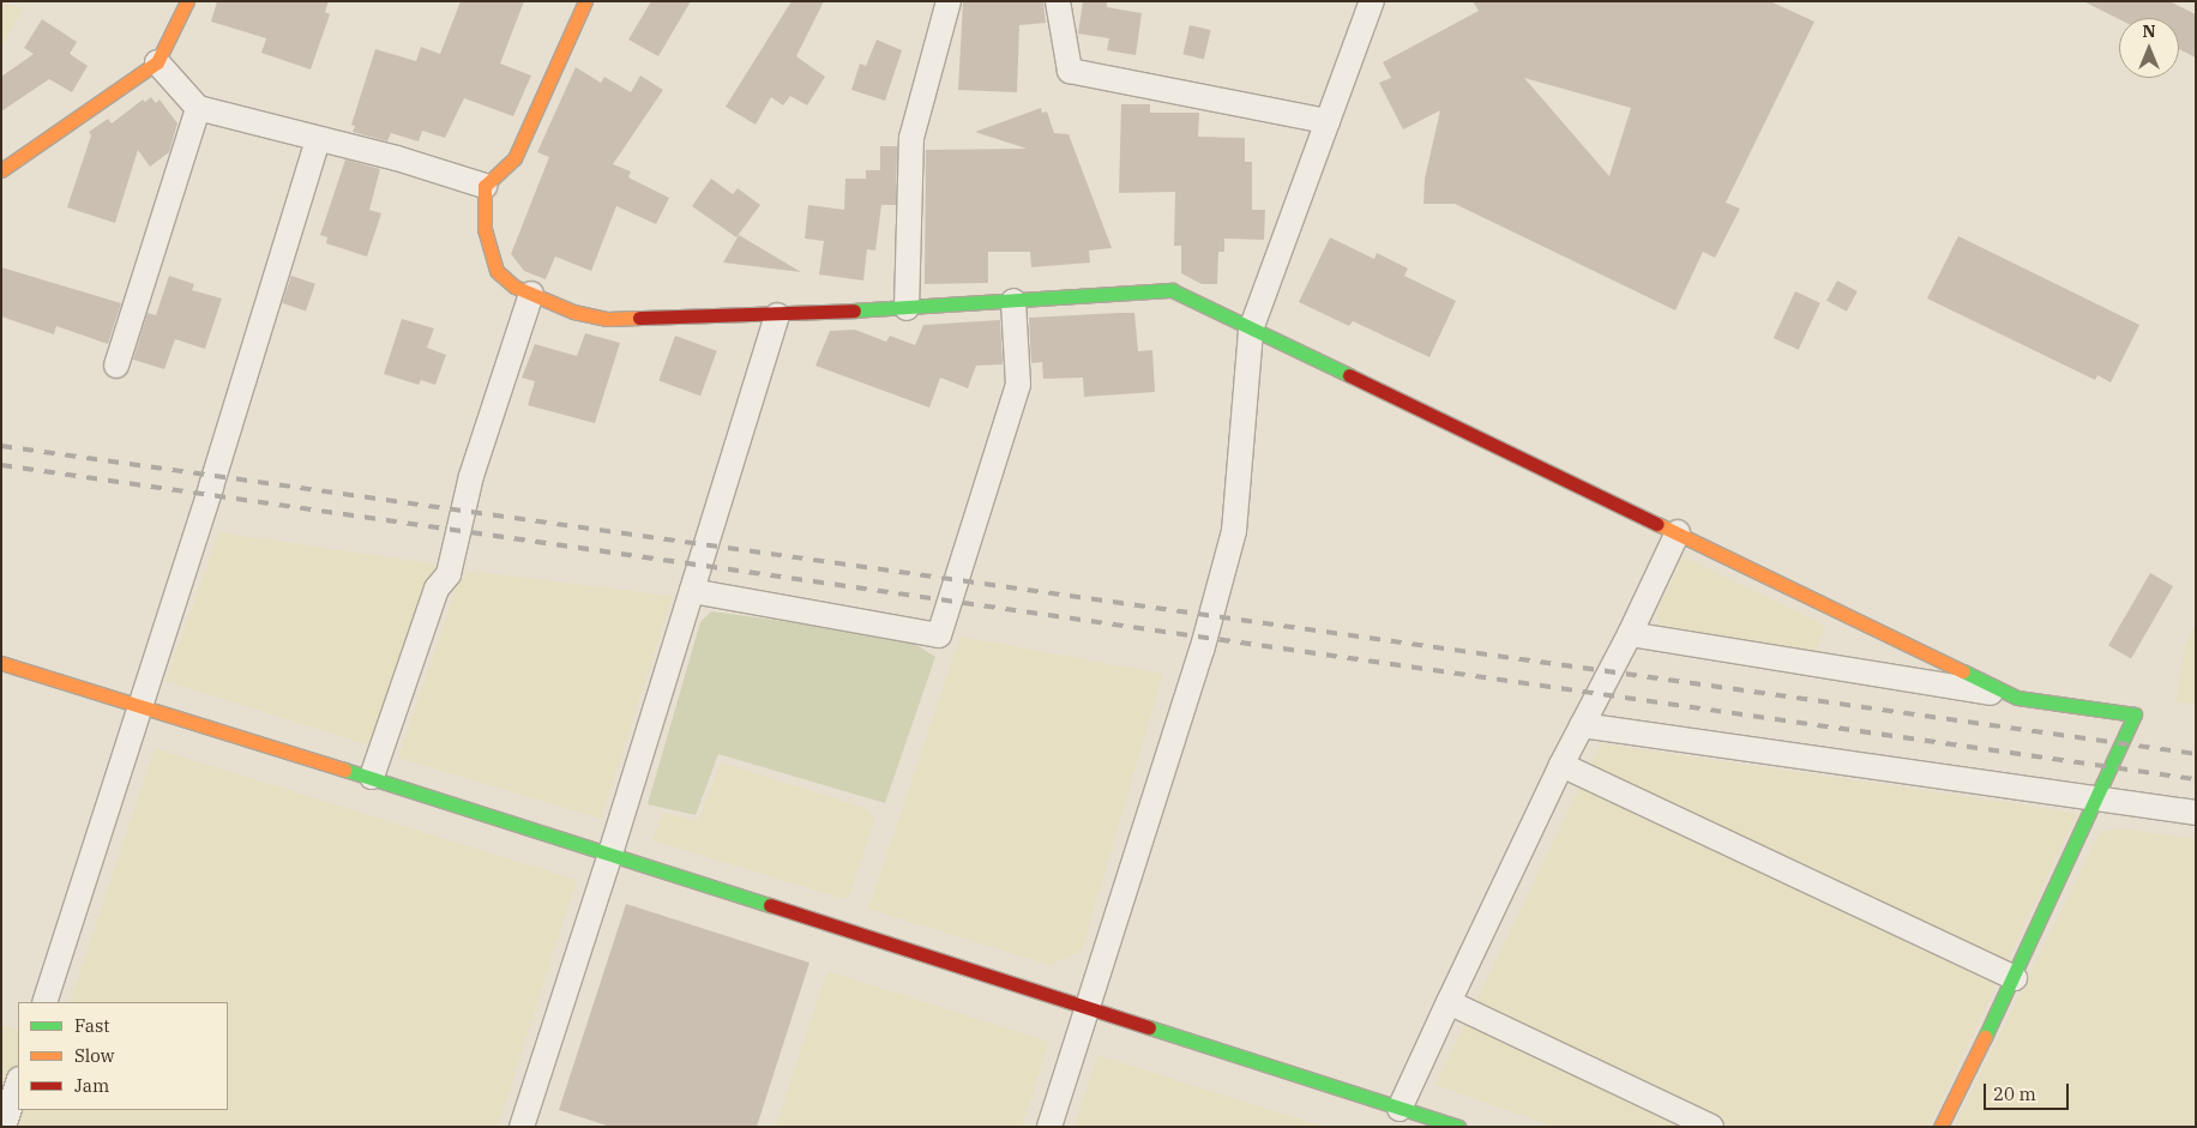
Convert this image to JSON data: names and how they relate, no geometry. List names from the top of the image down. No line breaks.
{"legend":["Fast","Slow","Jam"],"scale_bar":"20 m","north":"top"}
